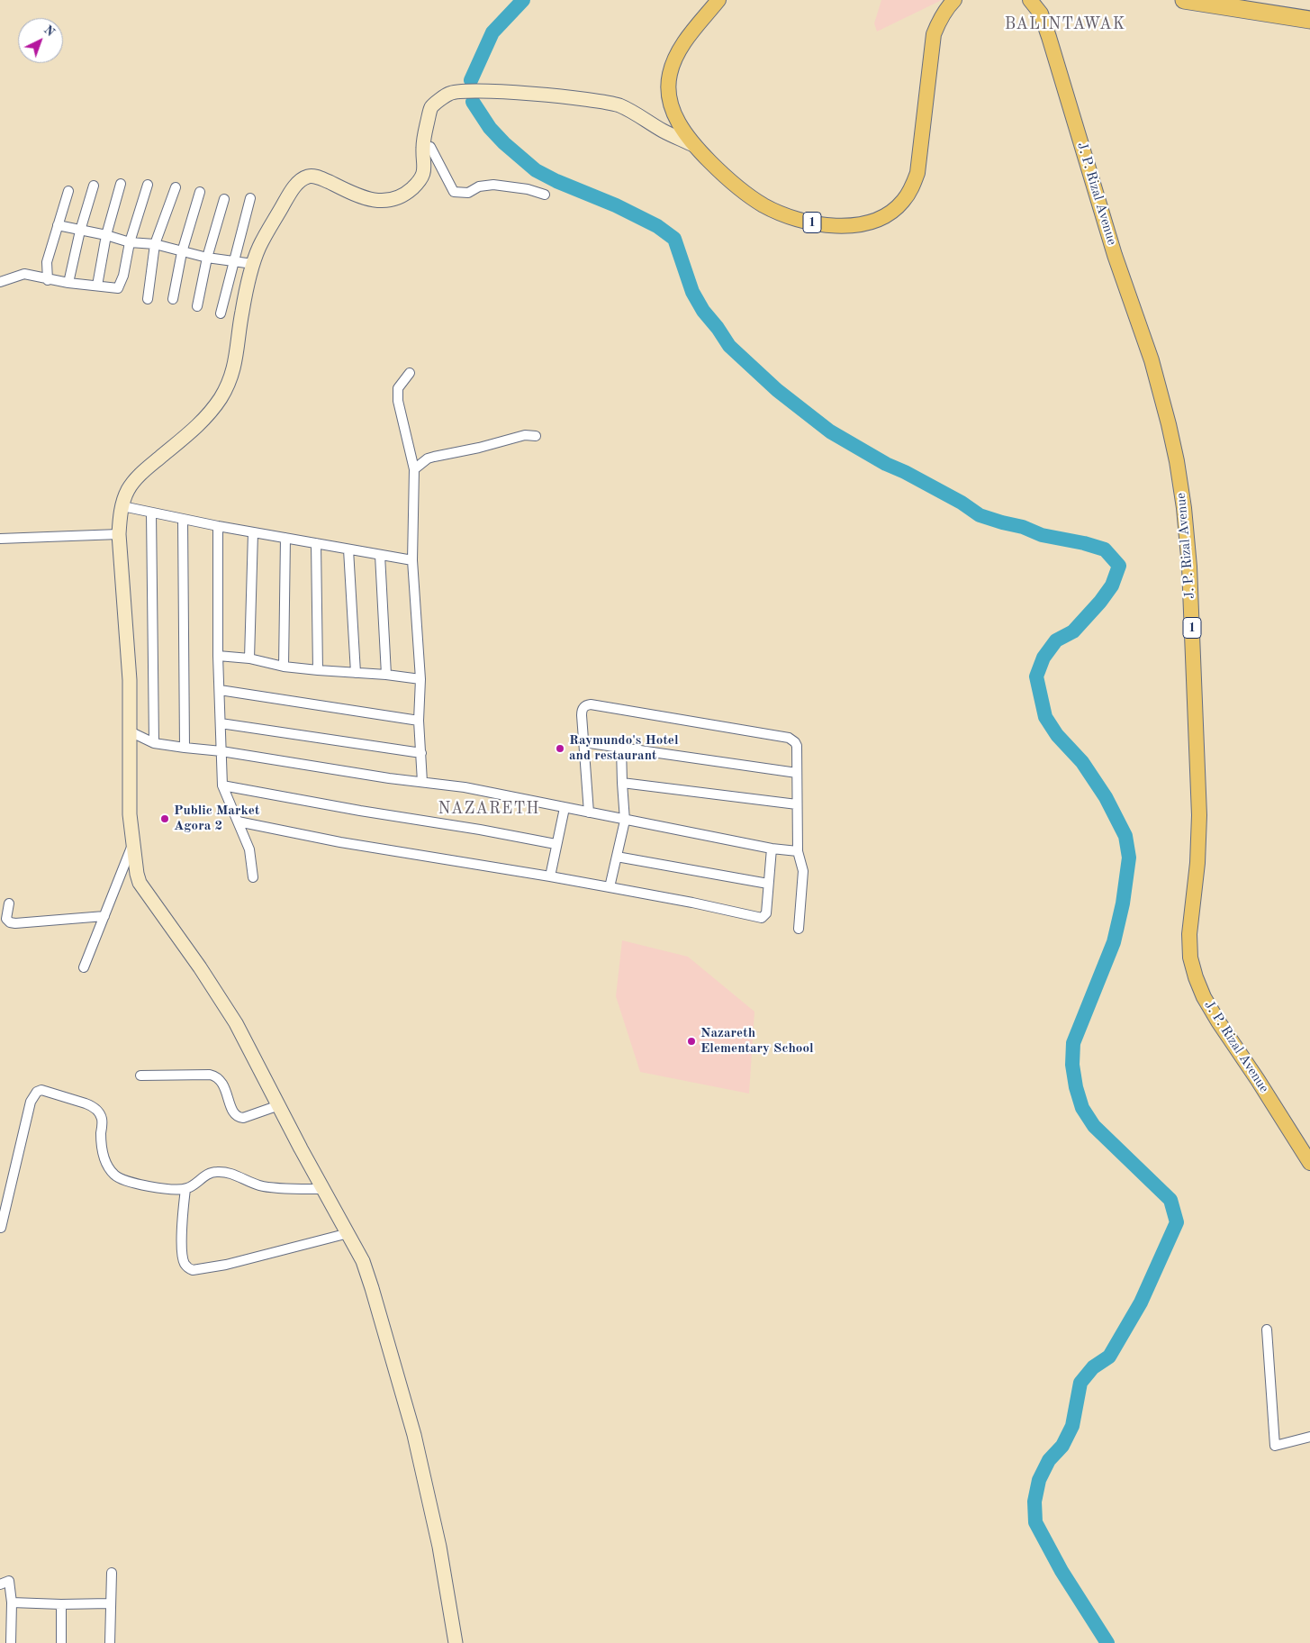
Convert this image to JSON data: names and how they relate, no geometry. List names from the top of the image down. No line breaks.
{"streets":{"main road":["J. P. Rizal Avenue","1"]},"districts":["BALINTAWAK","NAZARETH"],"places":["Raymundo's Hotel and restaurant","Public Market Agora 2","Nazareth Elementary School"],"north":"top right"}
